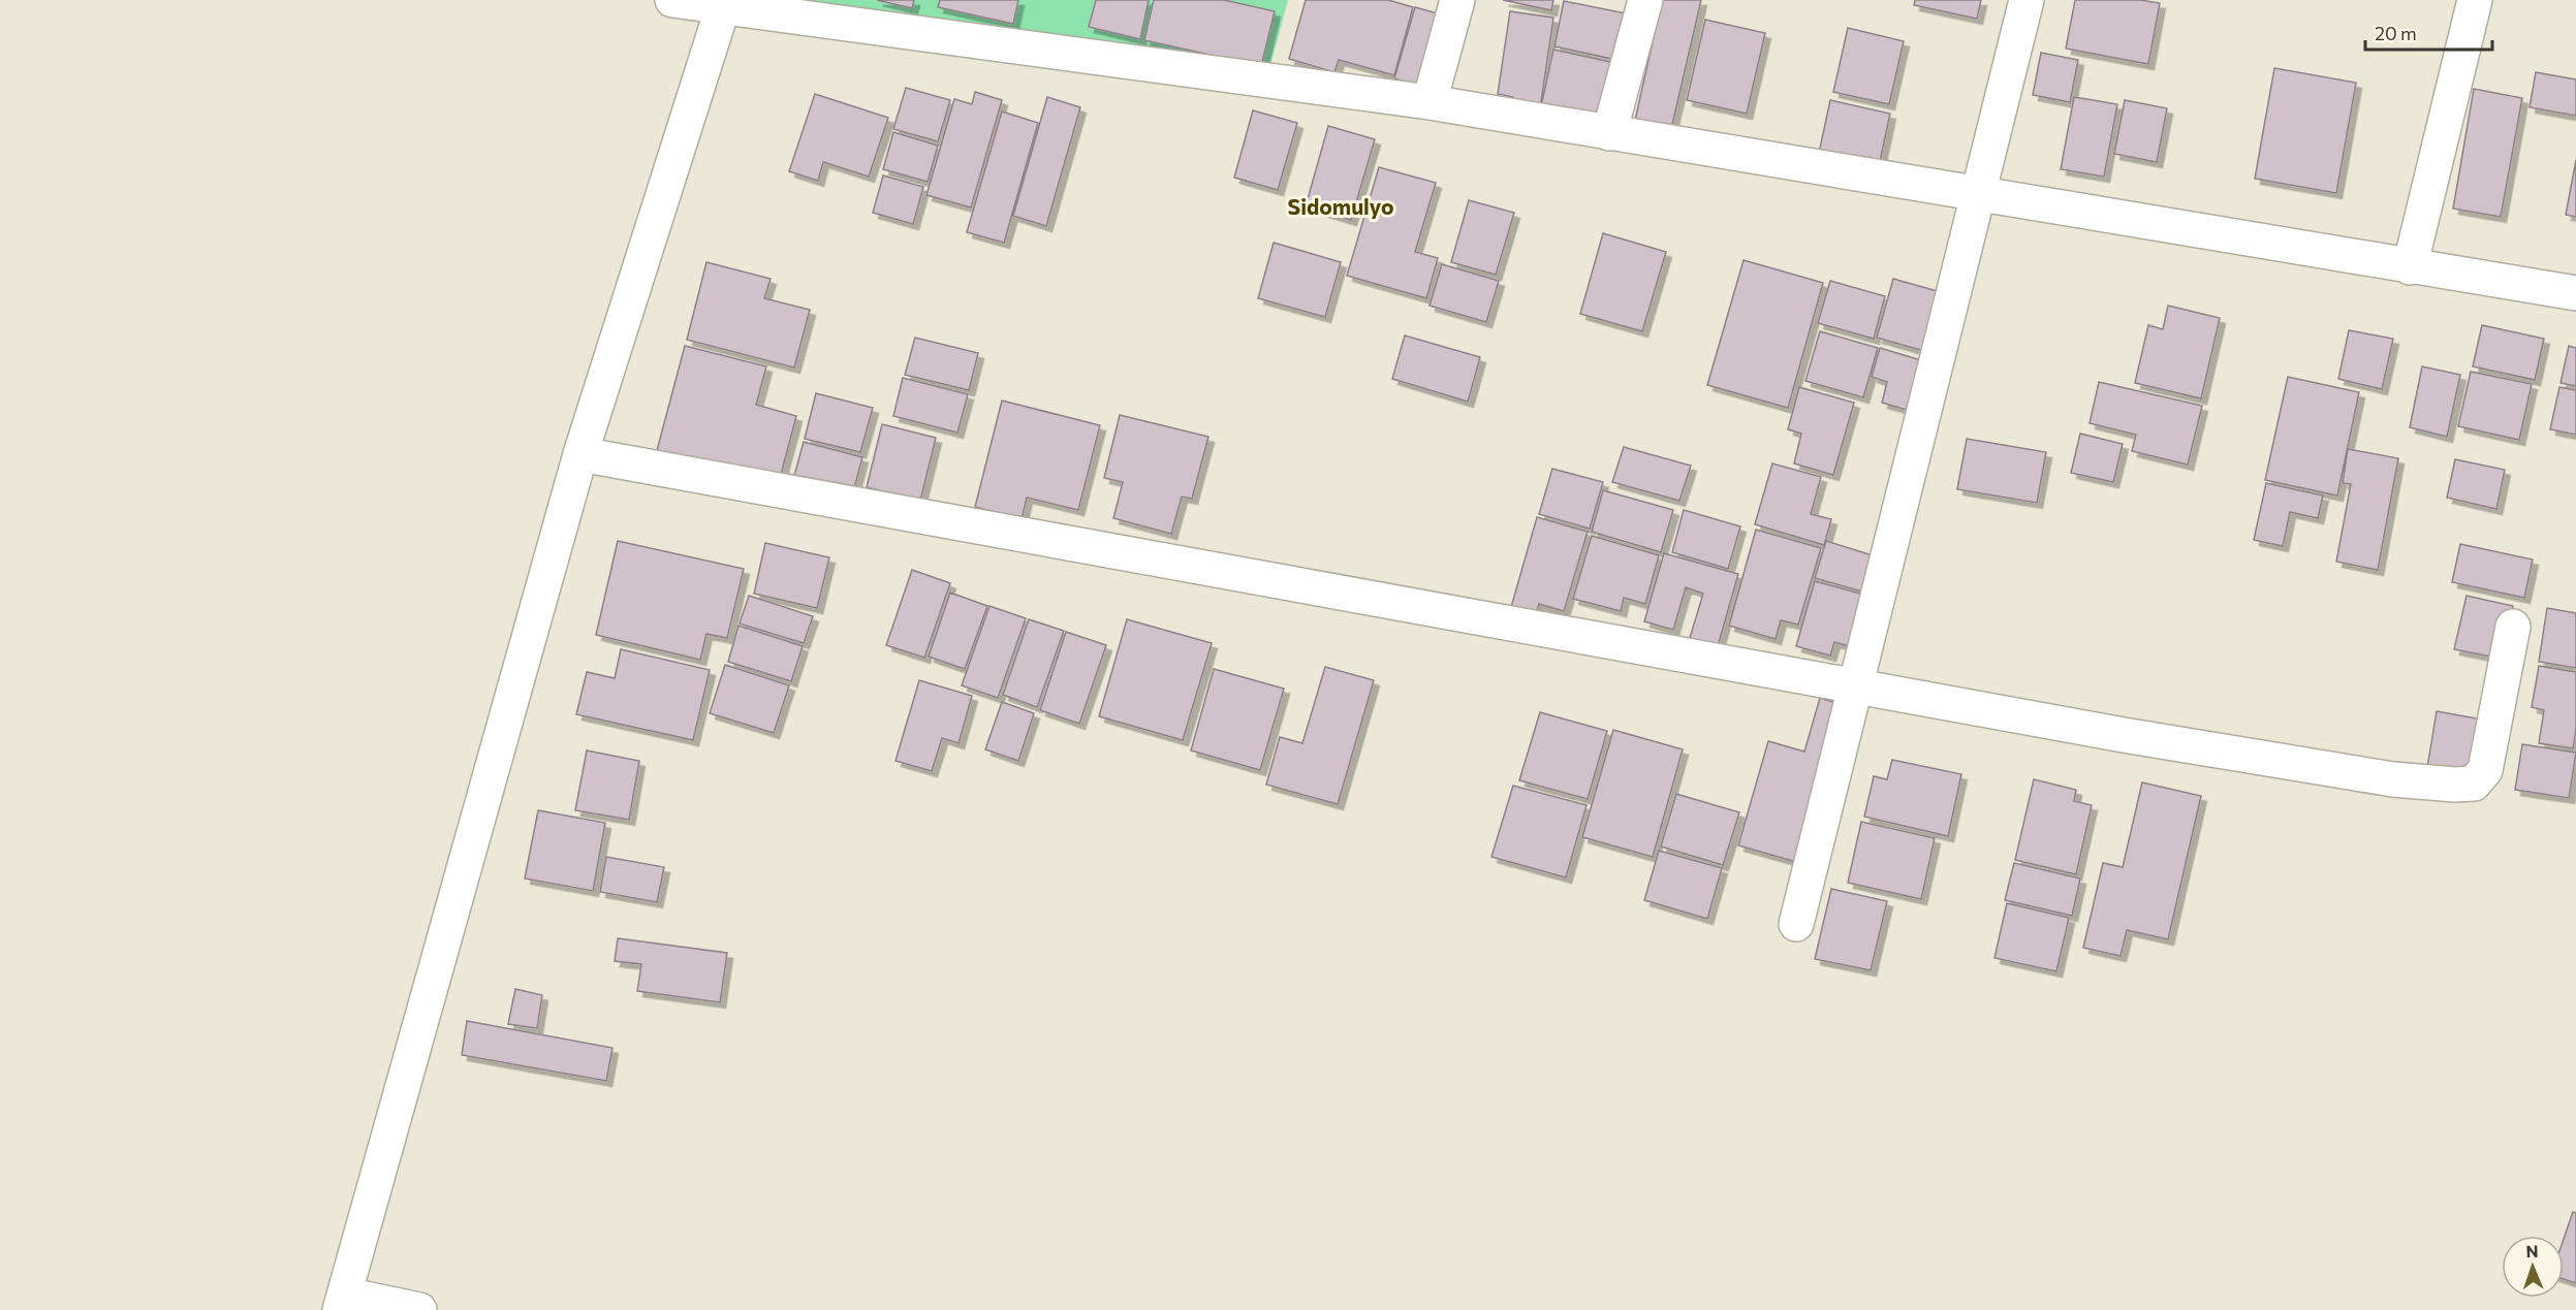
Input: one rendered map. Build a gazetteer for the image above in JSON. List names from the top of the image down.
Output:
{
  "districts": ["Sidomulyo"],
  "scale_bar": "20 m",
  "north": "top"
}
